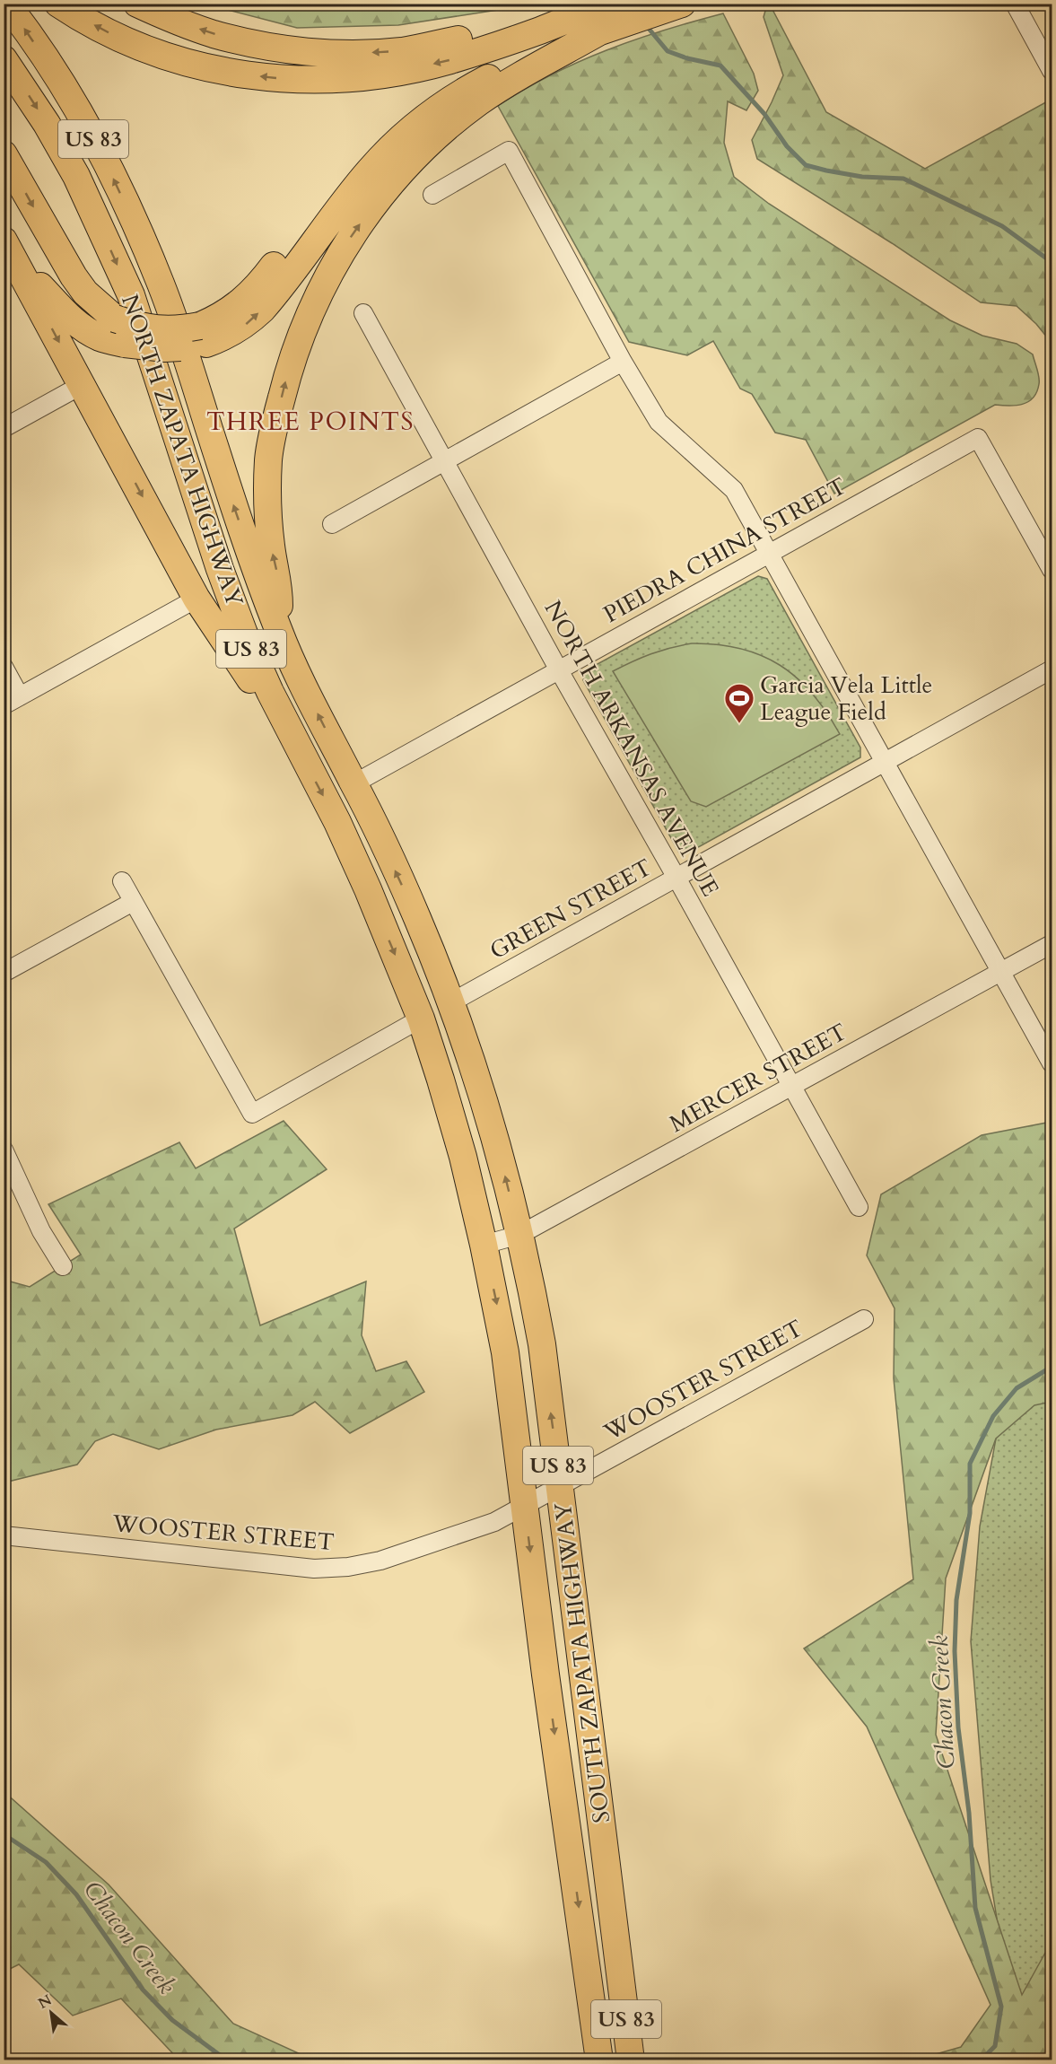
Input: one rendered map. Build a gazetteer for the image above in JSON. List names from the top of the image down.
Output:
{
  "streets": {
    "main road": ["US 83", "NORTH ZAPATA HIGHWAY", "SOUTH ZAPATA HIGHWAY"],
    "street": [
      "PIEDRA CHINA STREET",
      "NORTH ARKANSAS AVENUE",
      "GREEN STREET",
      "MERCER STREET",
      "WOOSTER STREET"
    ]
  },
  "crossings": [
    ["NORTH ZAPATA HIGHWAY", "PIEDRA CHINA STREET"],
    ["NORTH ZAPATA HIGHWAY", "GREEN STREET"],
    ["NORTH ZAPATA HIGHWAY", "MERCER STREET"],
    ["NORTH ZAPATA HIGHWAY", "SOUTH ZAPATA HIGHWAY"],
    ["PIEDRA CHINA STREET", "NORTH ARKANSAS AVENUE"],
    ["NORTH ARKANSAS AVENUE", "GREEN STREET"],
    ["NORTH ARKANSAS AVENUE", "MERCER STREET"],
    ["MERCER STREET", "SOUTH ZAPATA HIGHWAY"],
    ["WOOSTER STREET", "SOUTH ZAPATA HIGHWAY"]
  ],
  "districts": ["THREE POINTS"],
  "water": ["Chacon Creek"],
  "places": {
    "sports": ["Garcia Vela Little League Field"]
  },
  "north": "top left"
}
